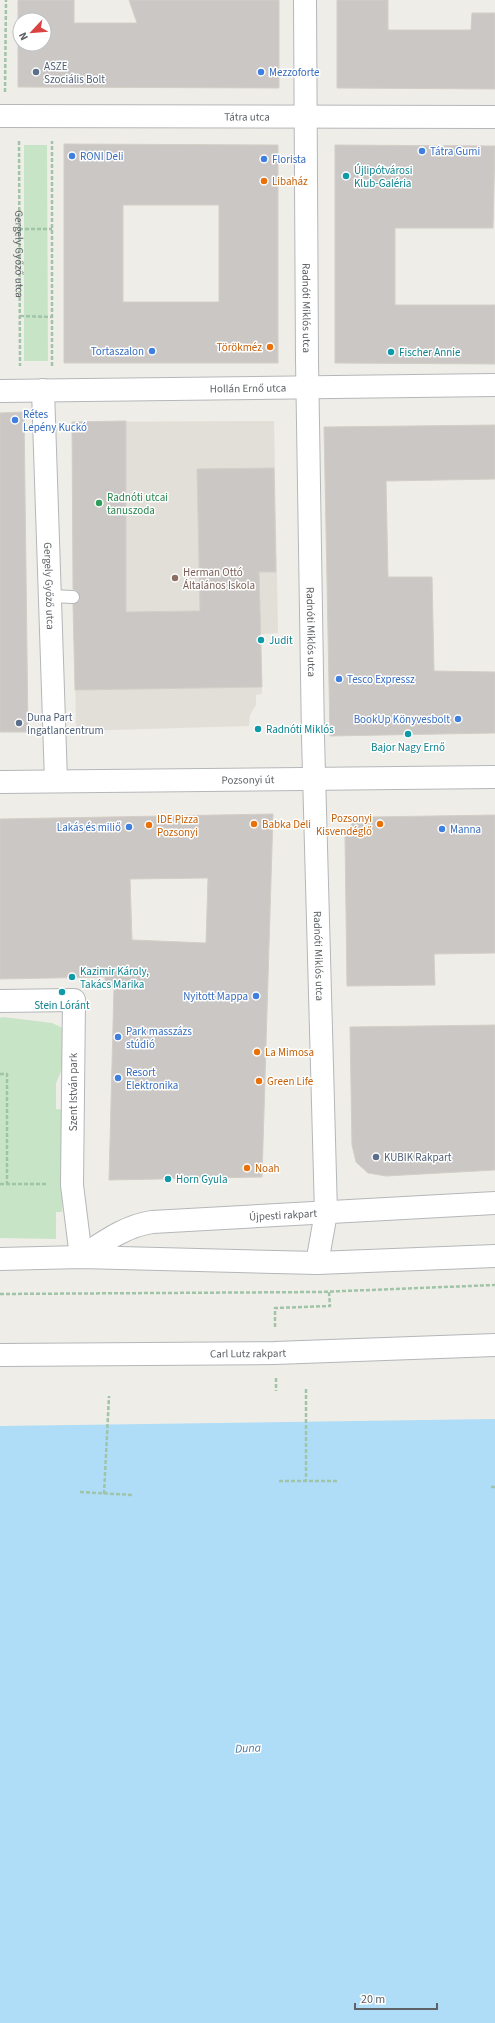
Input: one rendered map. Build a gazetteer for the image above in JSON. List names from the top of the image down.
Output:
{
  "streets": {
    "street": [
      "Tátra utca",
      "Gergely Győző utca",
      "Radnóti Miklós utca",
      "Hollán Ernő utca",
      "Pozsonyi út",
      "Szent István park",
      "Újpesti rakpart",
      "Carl Lutz rakpart"
    ]
  },
  "crossings": [
    ["Tátra utca", "Gergely Győző utca"],
    ["Tátra utca", "Radnóti Miklós utca"],
    ["Gergely Győző utca", "Hollán Ernő utca"],
    ["Gergely Győző utca", "Pozsonyi út"],
    ["Radnóti Miklós utca", "Hollán Ernő utca"],
    ["Radnóti Miklós utca", "Pozsonyi út"],
    ["Radnóti Miklós utca", "Újpesti rakpart"],
    ["Szent István park", "Újpesti rakpart"]
  ],
  "water": ["Duna"],
  "places": [
    "ASZE Szociális Bolt",
    "Mezzoforte",
    "Tátra Gumi",
    "RONI Deli",
    "Florista",
    "Újlipótvárosi Klub-Galéria",
    "Libaház",
    "Törökméz",
    "Tortaszalon",
    "Fischer Annie",
    "Rétes Lepény Kuckó",
    "Radnóti utcai tanuszoda",
    "Herman Ottó Általános Iskola",
    "Judit",
    "Tesco Expressz",
    "BookUp Könyvesbolt",
    "Duna Part Ingatlancentrum",
    "Radnóti Miklós",
    "Bajor Nagy Ernő",
    "Babka Deli",
    "Pozsonyi Kisvendéglő",
    "IDE Pizza Pozsonyi",
    "Lakás és miliő",
    "Manna",
    "Kazimir Károly, Takács Marika",
    "Stein Lóránt",
    "Nyitott Mappa",
    "Park masszázs stúdió",
    "La Mimosa",
    "Resort Elektronika",
    "Green Life",
    "KUBIK Rakpart",
    "Noah",
    "Horn Gyula"
  ],
  "scale_bar": "20 m",
  "north": "bottom left"
}
